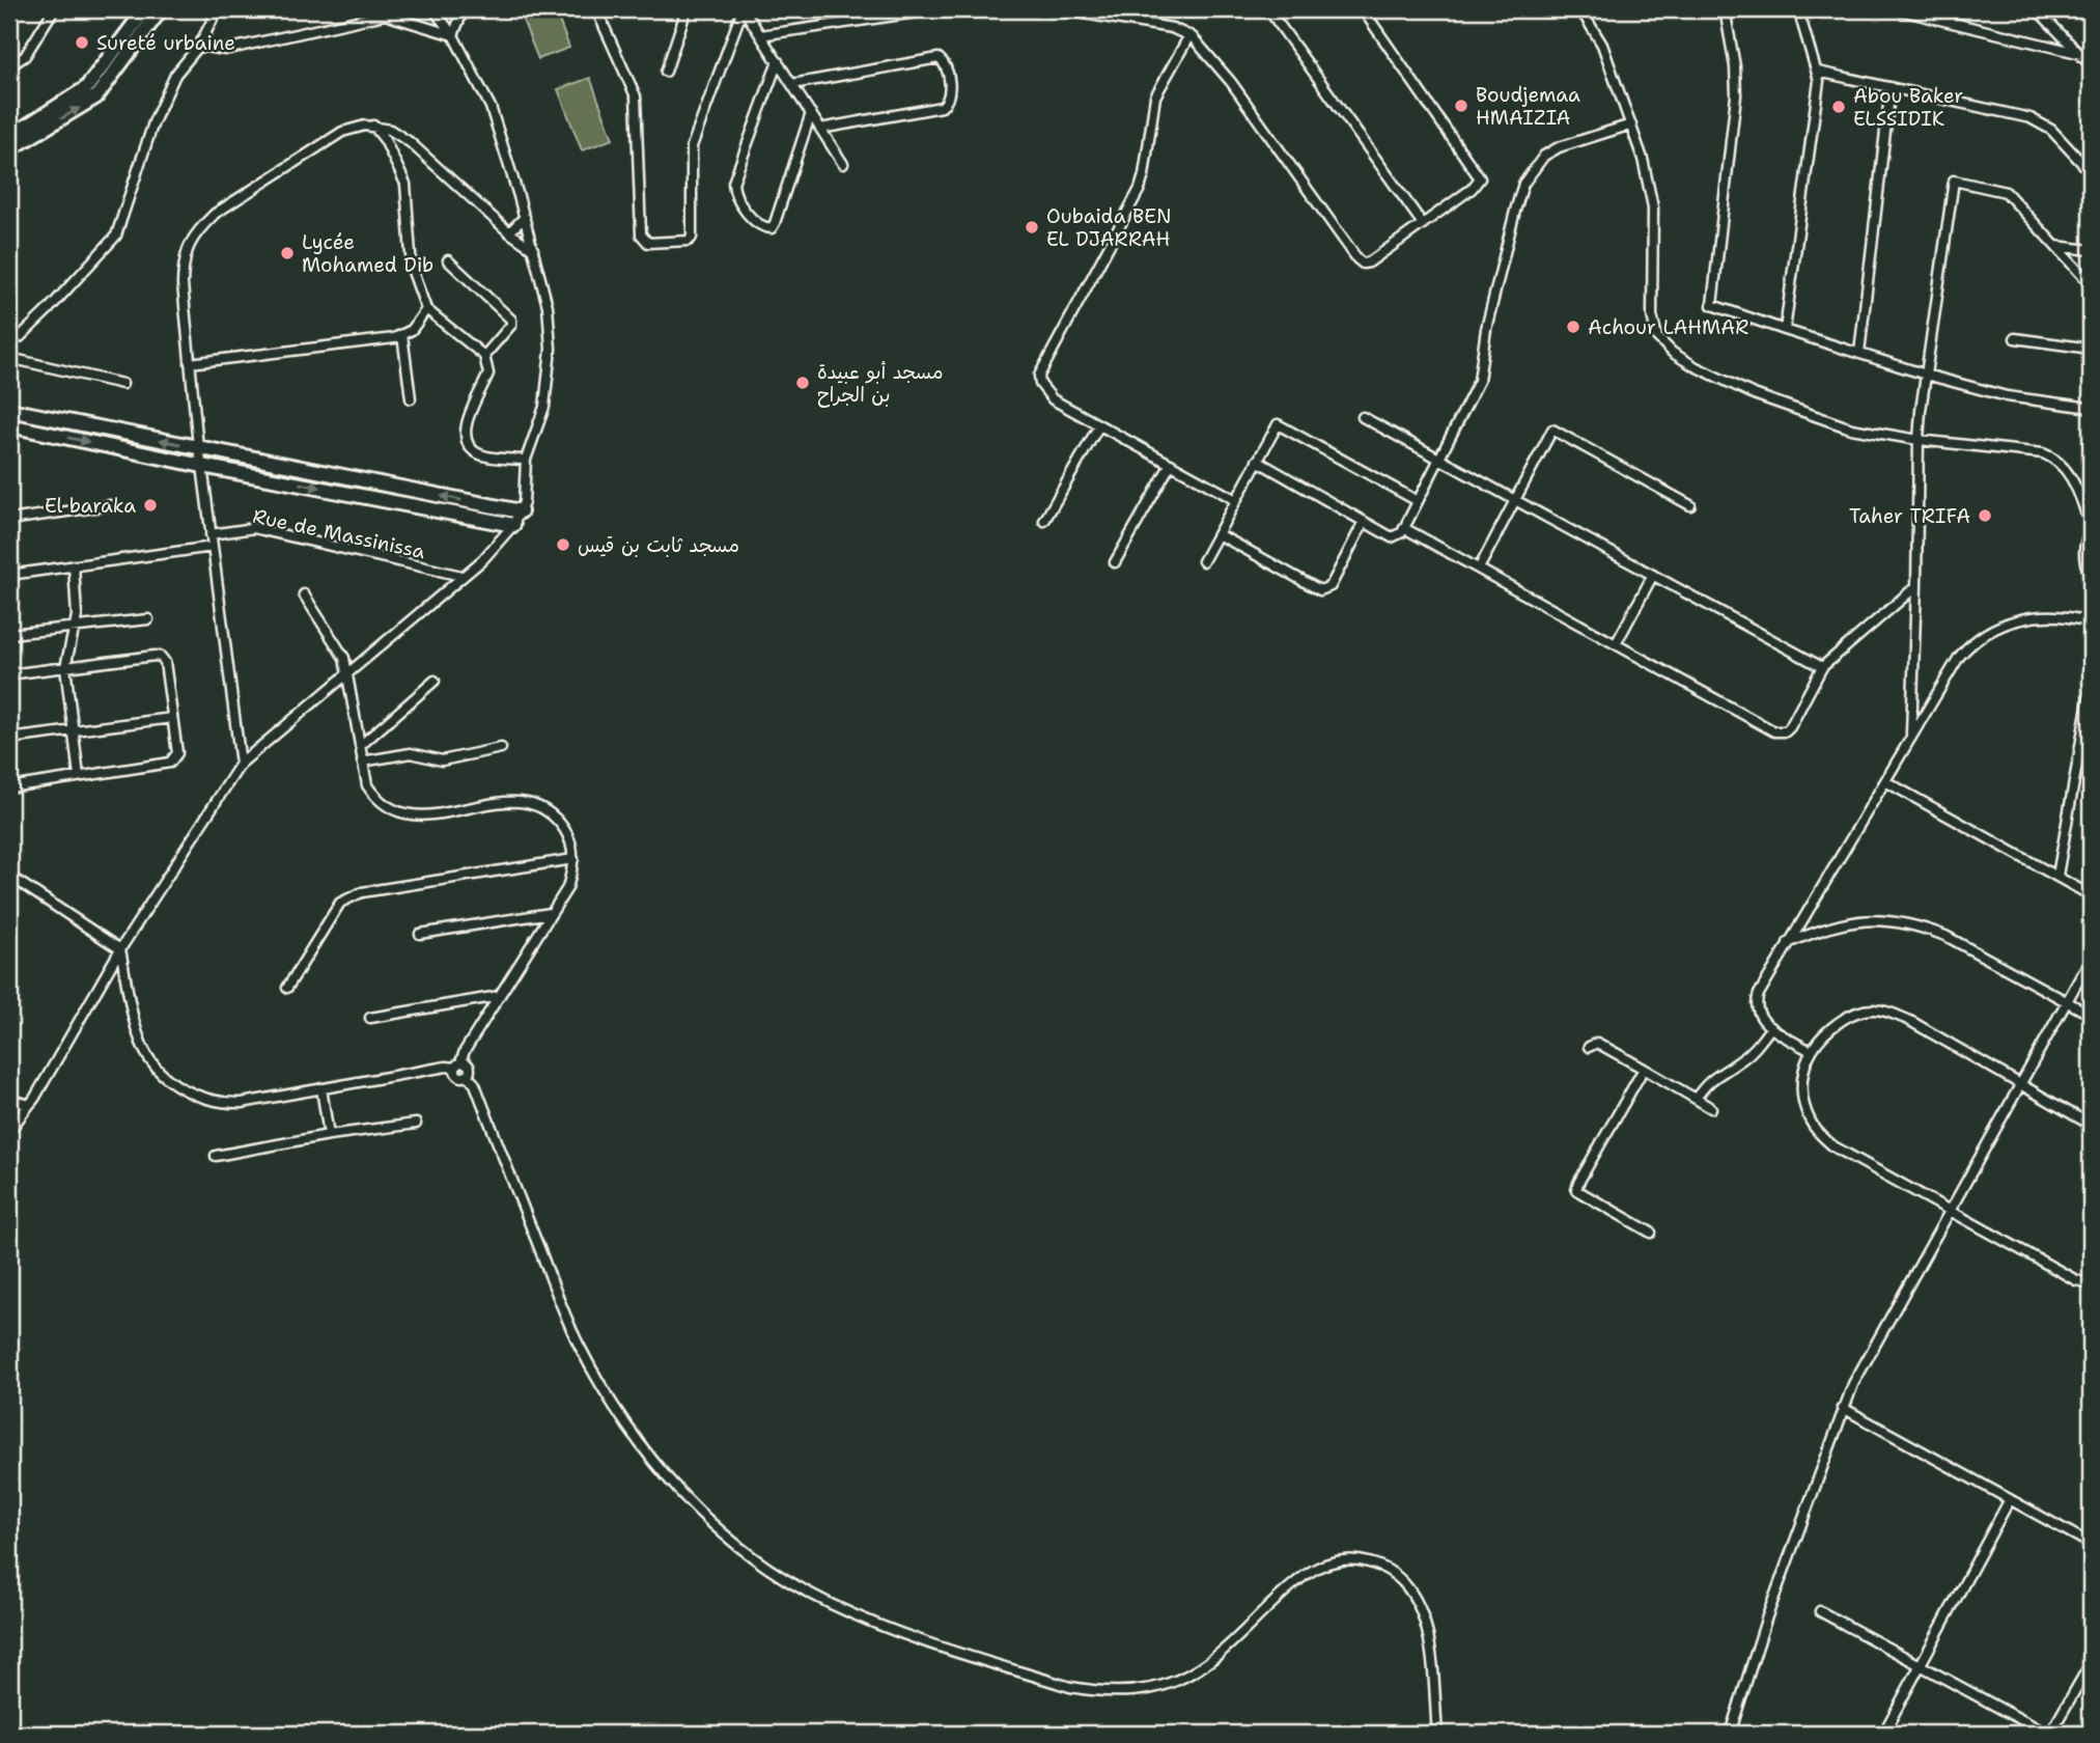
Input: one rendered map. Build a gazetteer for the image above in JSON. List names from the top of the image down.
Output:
{
  "streets": {
    "street": ["Rue de Massinissa"]
  },
  "places": [
    "Sureté urbaine",
    "Boudjemaa HMAIZIA",
    "Abou Baker ELSSIDIK",
    "Oubaida BEN EL DJARRAH",
    "Lycée Mohamed Dib",
    "Achour LAHMAR",
    "مسجد أبو عبيدة بن الجراح",
    "El baraka",
    "Taher TRIFA",
    "مسجد ثابت بن قيس"
  ]
}
